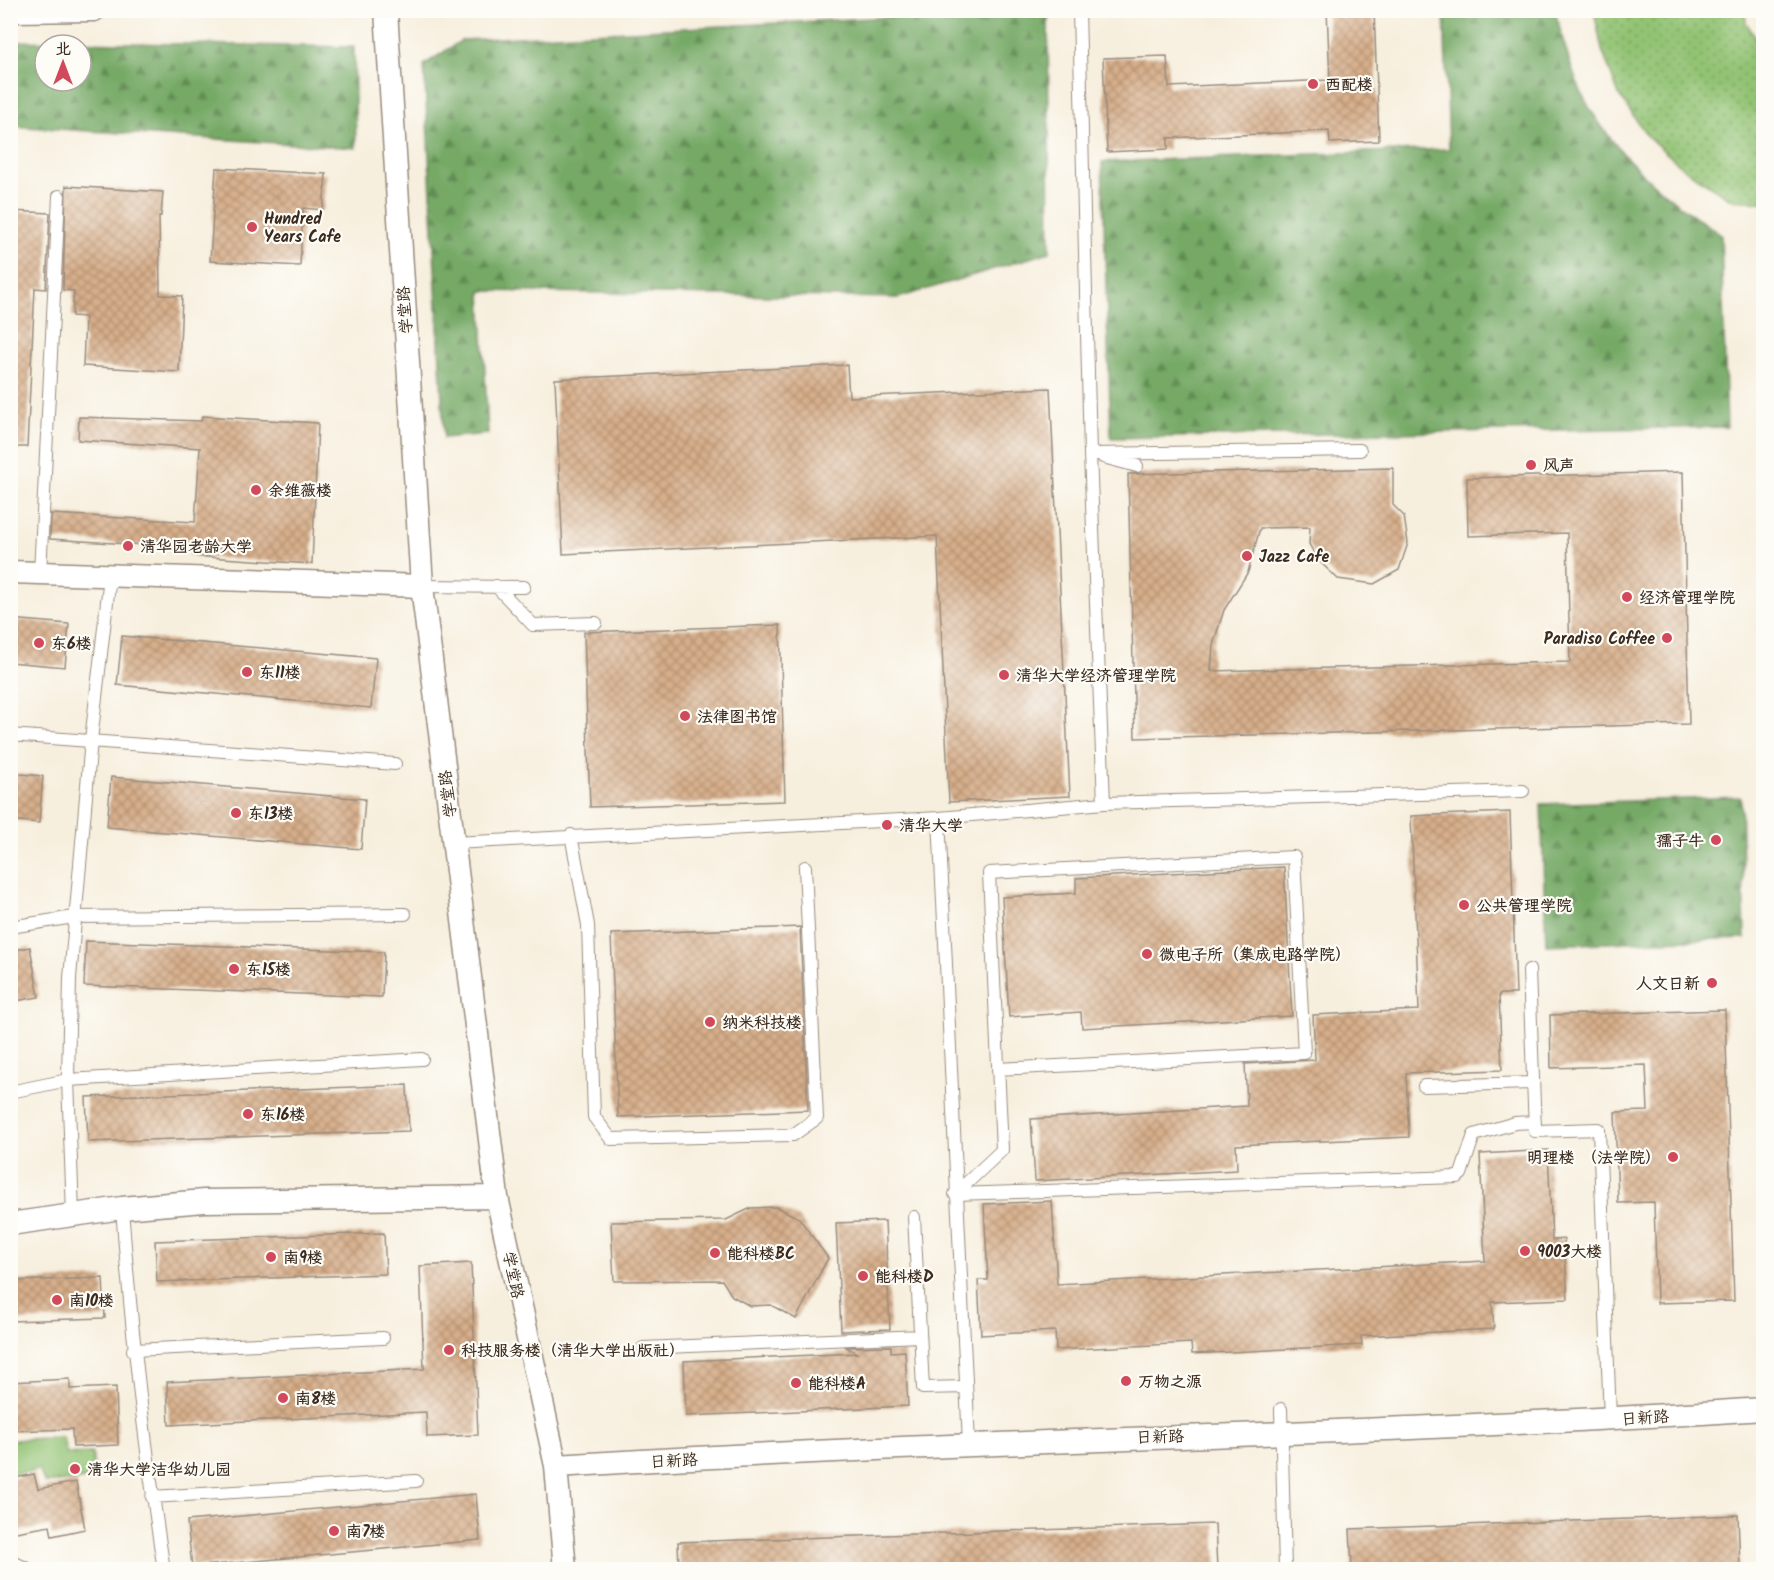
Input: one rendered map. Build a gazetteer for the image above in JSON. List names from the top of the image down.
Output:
{
  "streets": {
    "street": ["学堂路", "日新路"]
  },
  "crossings": [
    ["学堂路", "日新路"]
  ],
  "places": [
    "西配楼",
    "Hundred Years Cafe",
    "风声",
    "余维薇楼",
    "清华园老龄大学",
    "Jazz Cafe",
    "经济管理学院",
    "Paradiso Coffee",
    "东6楼",
    "东11楼",
    "清华大学经济管理学院",
    "法律图书馆",
    "东13楼",
    "清华大学",
    "孺子牛",
    "公共管理学院",
    "微电子所（集成电路学院）",
    "东15楼",
    "人文日新",
    "纳米科技楼",
    "东16楼",
    "明理楼 （法学院）",
    "9003大楼",
    "能科楼BC",
    "南9楼",
    "能科楼D",
    "南10楼",
    "科技服务楼（清华大学出版社）",
    "万物之源",
    "能科楼A",
    "南8楼",
    "清华大学洁华幼儿园",
    "南7楼"
  ],
  "north": "top"
}
